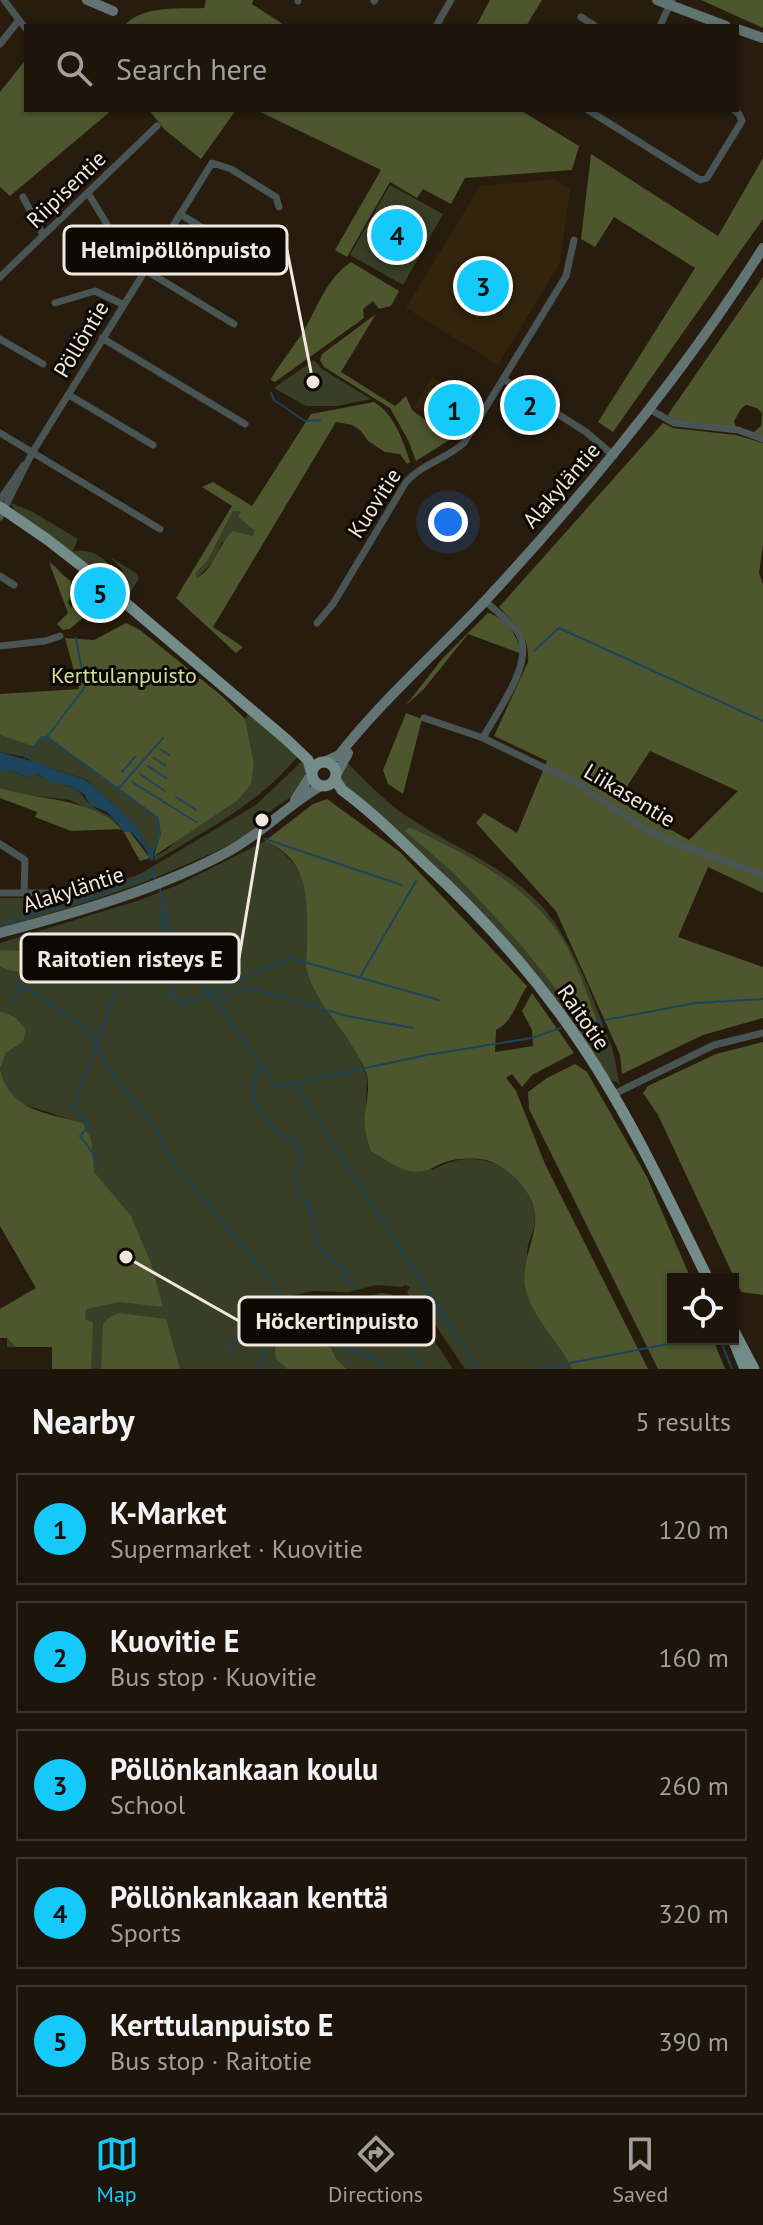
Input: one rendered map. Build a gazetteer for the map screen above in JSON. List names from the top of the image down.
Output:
{
  "streets": {
    "main road": ["Alakyläntie", "Raitotie"],
    "street": [
      "Riipisentie",
      "Pöllöntie",
      "Kuovitie",
      "Liikasentie"
    ]
  },
  "crossings": [
    ["Alakyläntie", "Raitotie"]
  ],
  "parks": ["Kerttulanpuisto"],
  "places": ["Helmipöllönpuisto", "Raitotien risteys E", "Höckertinpuisto"],
  "page": {
    "search": "Search here",
    "pins": [
      "4",
      "3",
      "2",
      "1",
      "5"
    ],
    "heading": ["Nearby", "5 results"],
    "list": [
      {
        "mark": "1",
        "name": "K-Market",
        "note": "Supermarket · Kuovitie",
        "value": "120 m"
      },
      {
        "mark": "2",
        "name": "Kuovitie E",
        "note": "Bus stop · Kuovitie",
        "value": "160 m"
      },
      {
        "mark": "3",
        "name": "Pöllönkankaan koulu",
        "note": "School",
        "value": "260 m"
      },
      {
        "mark": "4",
        "name": "Pöllönkankaan kenttä",
        "note": "Sports",
        "value": "320 m"
      },
      {
        "mark": "5",
        "name": "Kerttulanpuisto E",
        "note": "Bus stop · Raitotie",
        "value": "390 m"
      }
    ],
    "nav": ["Map", "Directions", "Saved"]
  }
}
